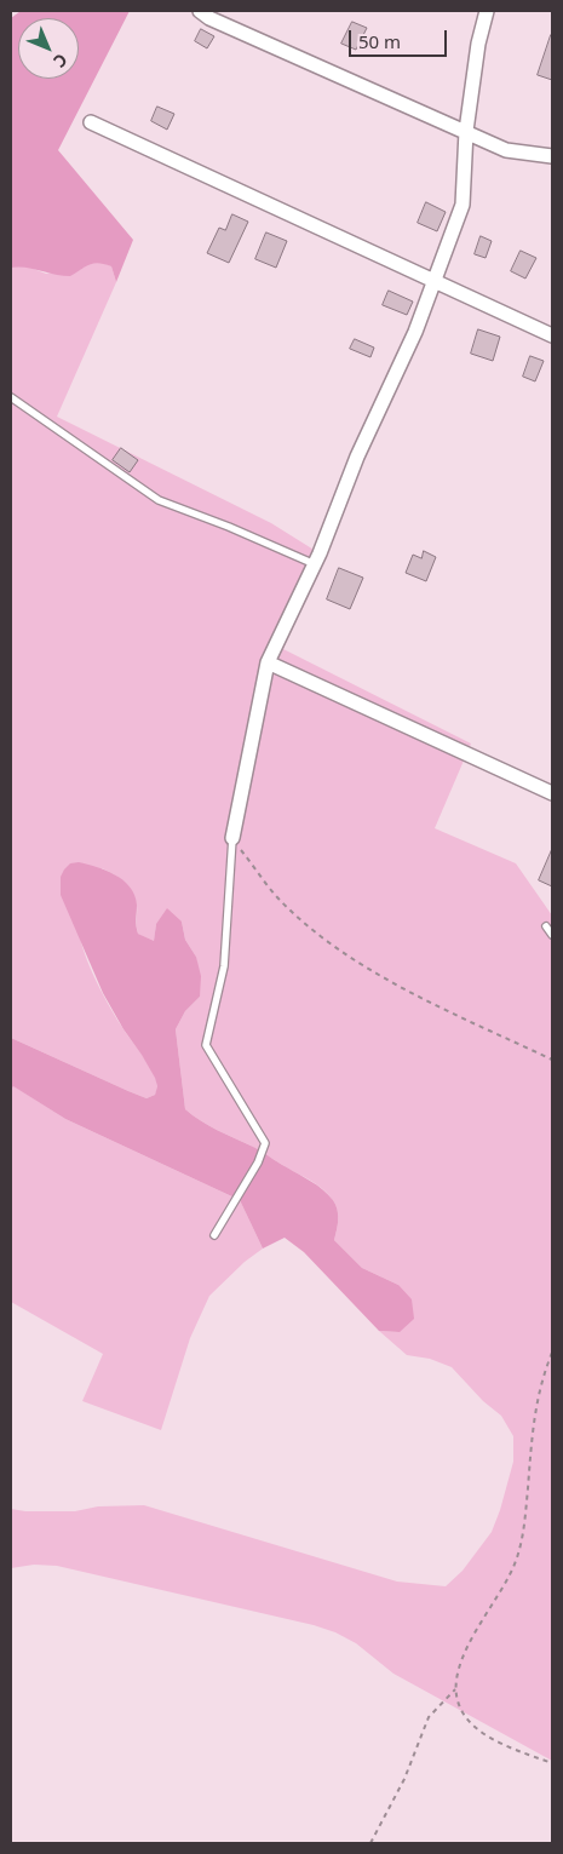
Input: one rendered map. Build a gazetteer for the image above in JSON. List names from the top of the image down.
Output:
{
  "scale_bar": "50 m",
  "north": "bottom right"
}
